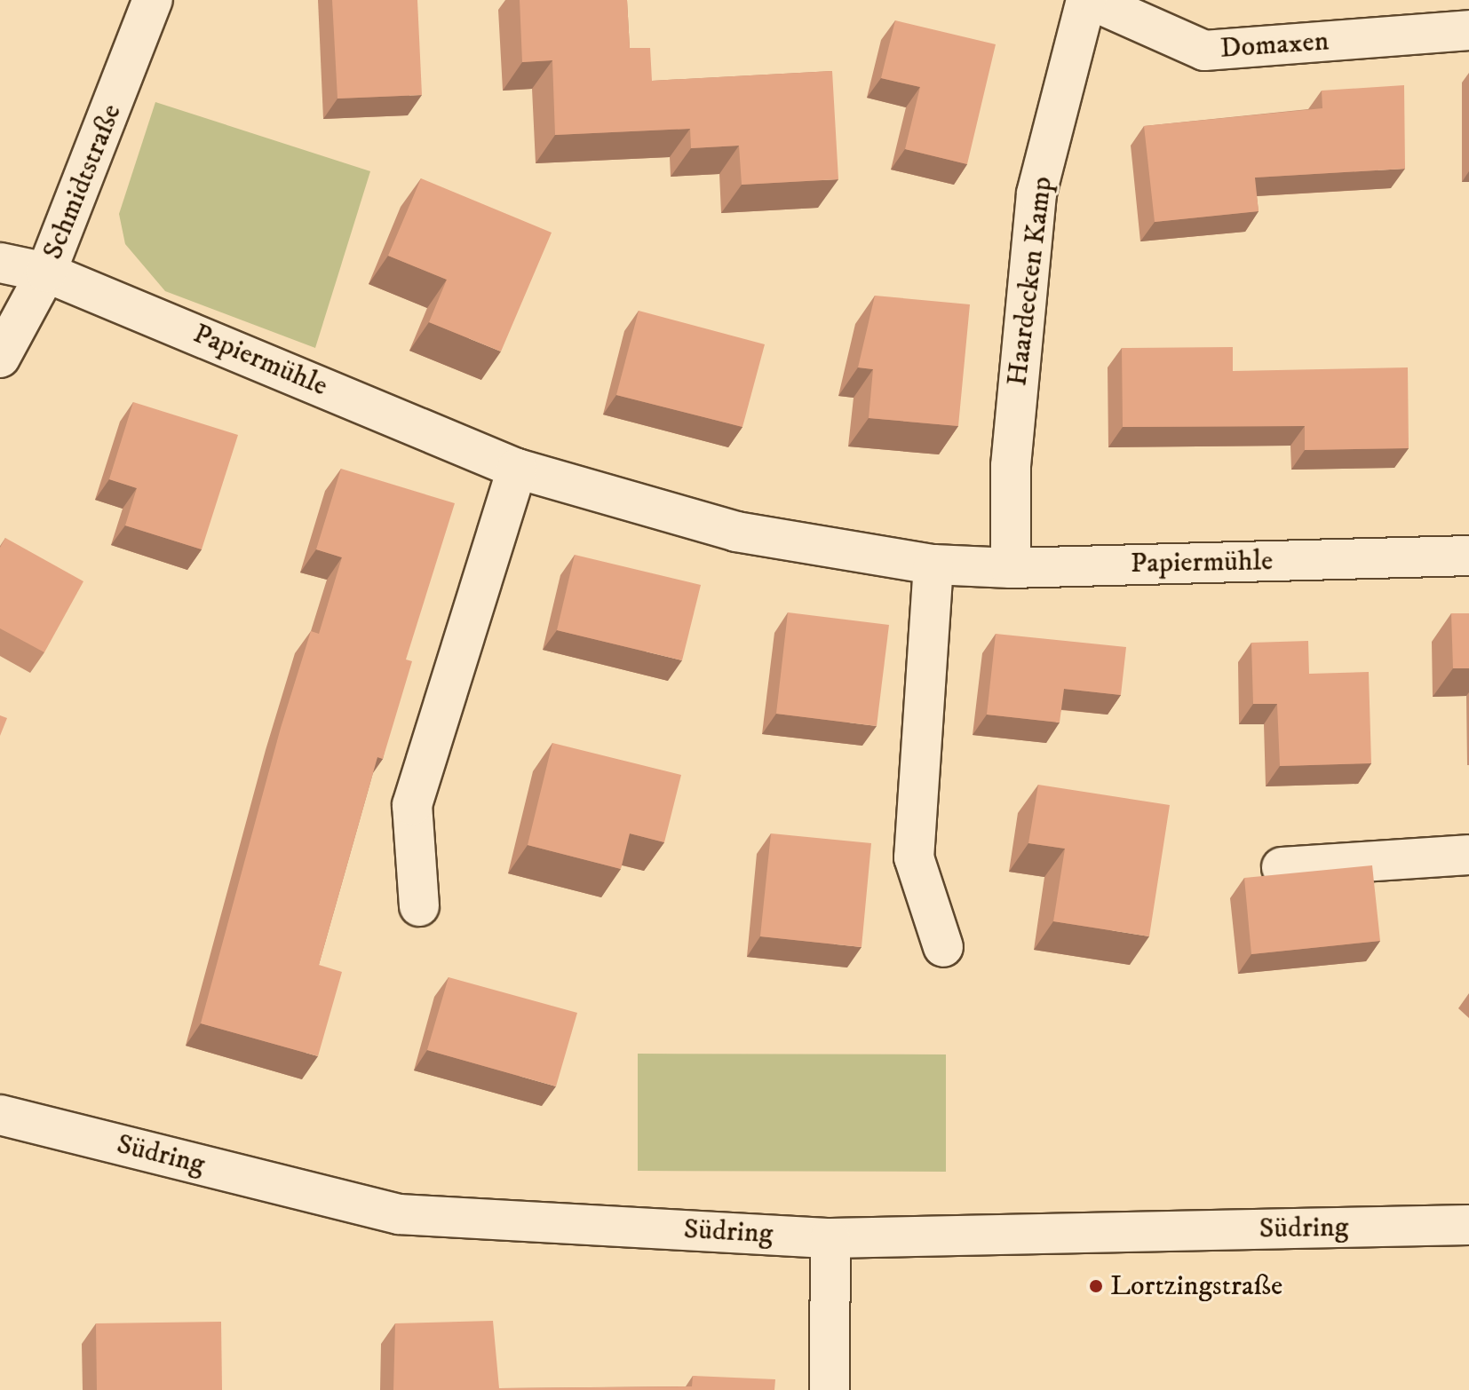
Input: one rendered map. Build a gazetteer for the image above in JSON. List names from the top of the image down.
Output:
{
  "streets": {
    "street": [
      "Domaxen",
      "Schmidtstraße",
      "Haardecken Kamp",
      "Papiermühle",
      "Südring"
    ]
  },
  "crossings": [
    ["Domaxen", "Haardecken Kamp"],
    ["Schmidtstraße", "Papiermühle"],
    ["Haardecken Kamp", "Papiermühle"]
  ],
  "places": ["Lortzingstraße"]
}
